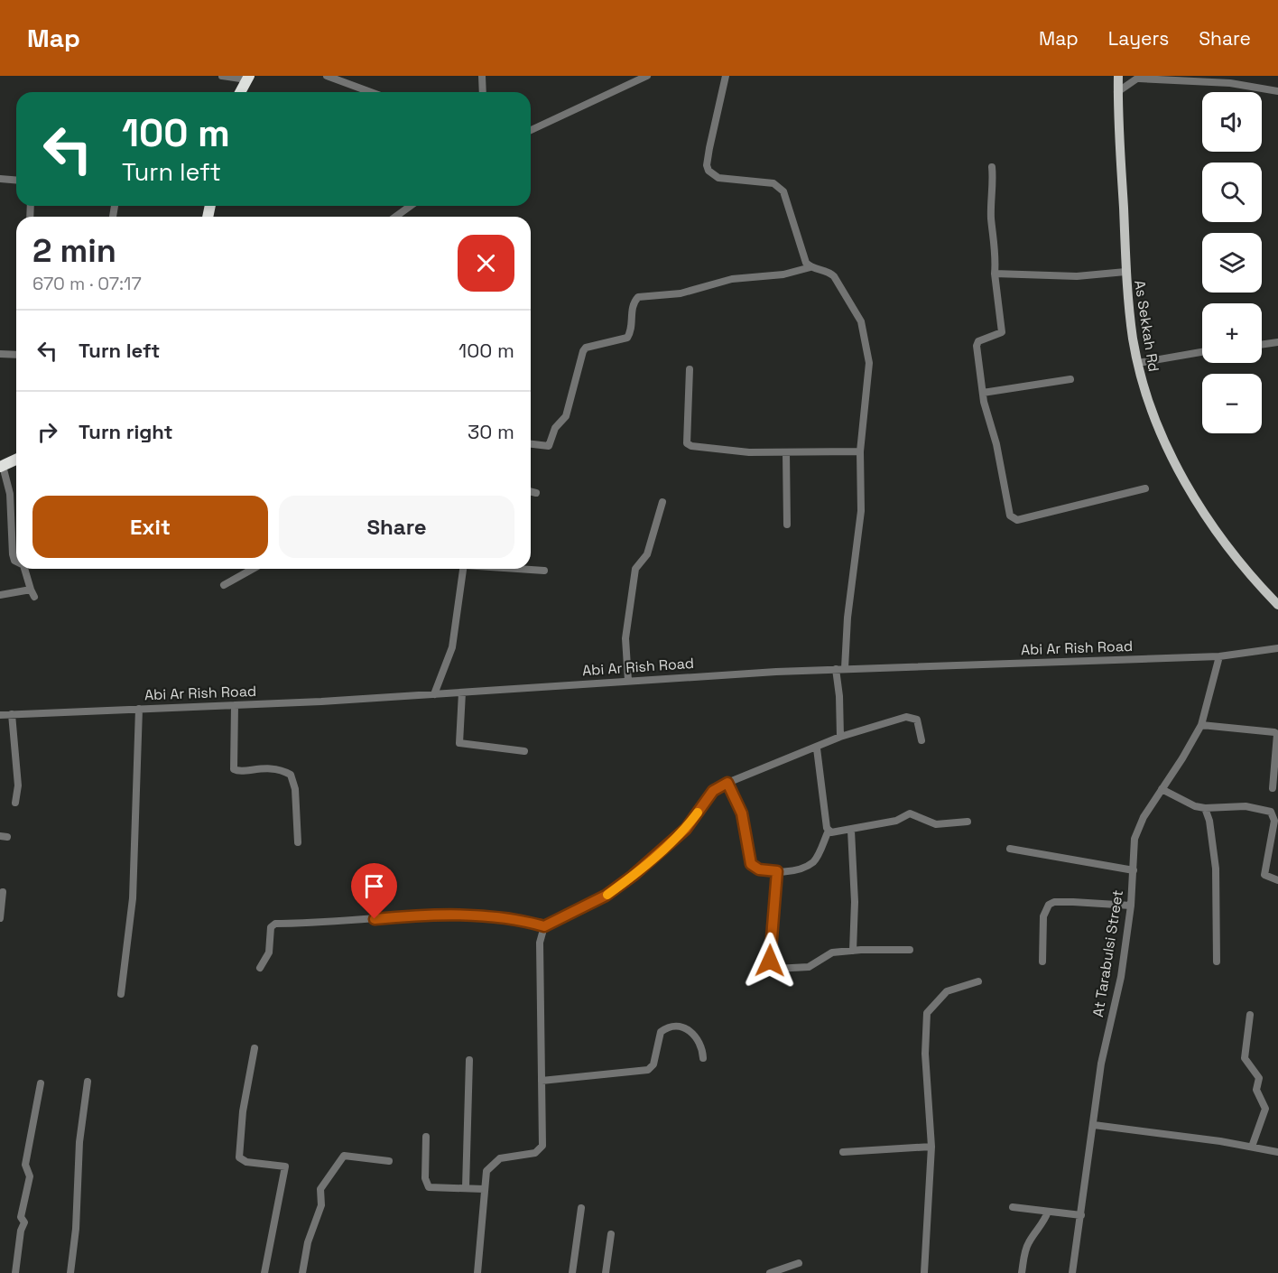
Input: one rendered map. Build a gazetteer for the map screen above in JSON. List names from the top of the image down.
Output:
{
  "streets": {
    "main road": ["As Sekkah Rd"],
    "street": ["Abi Ar Rish Road", "At Tarabulsi Street"]
  },
  "crossings": [
    ["Abi Ar Rish Road", "At Tarabulsi Street"]
  ],
  "page": {
    "header": "Map",
    "nav": ["Map", "Layers", "Share"],
    "map_buttons": ["+", "−"],
    "turn": ["100 m", "Turn left"],
    "heading": ["2 min", "670 m · 07:17"],
    "list": [
      {
        "name": "Turn left",
        "value": "100 m"
      },
      {
        "name": "Turn right",
        "value": "30 m"
      }
    ],
    "buttons": ["Exit", "Share"]
  }
}
